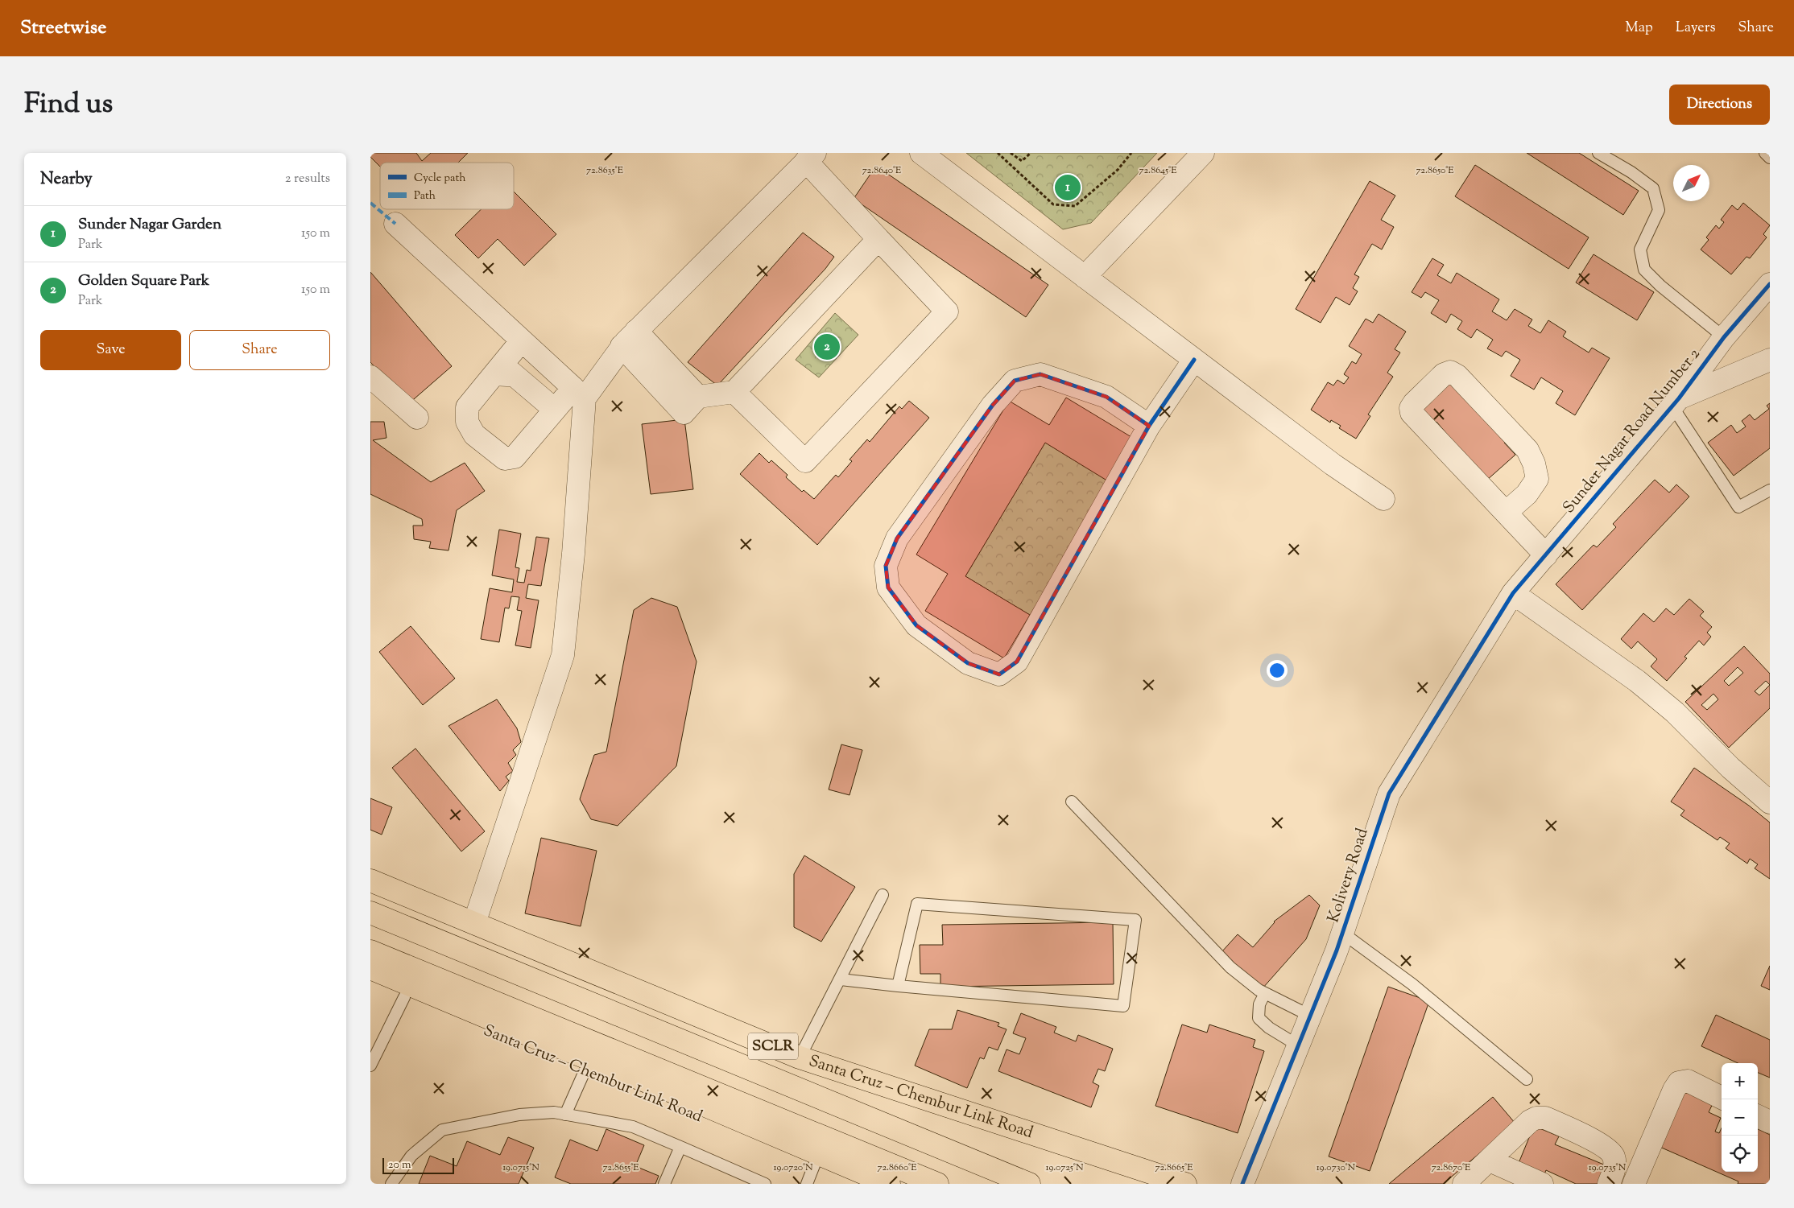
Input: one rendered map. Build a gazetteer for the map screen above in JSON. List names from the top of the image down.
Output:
{
  "streets": {
    "highway": ["SCLR", "Santa Cruz – Chembur Link Road"],
    "street": ["Sunder Nagar Road Number 2", "Kolivery Road"]
  },
  "crossings": [
    ["Sunder Nagar Road Number 2", "Kolivery Road"]
  ],
  "legend": ["Cycle path", "Path"],
  "scale_bar": "20 m",
  "north": "top right",
  "page": {
    "header": "Streetwise",
    "nav": ["Map", "Layers", "Share"],
    "title": "Find us",
    "buttons": [
      "Directions",
      ["Save", "Share"]
    ],
    "heading": ["Nearby", "2 results"],
    "pins": ["1", "2"],
    "list": [
      {
        "mark": "1",
        "name": "Sunder Nagar Garden",
        "note": "Park",
        "value": "150 m"
      },
      {
        "mark": "2",
        "name": "Golden Square Park",
        "note": "Park",
        "value": "150 m"
      }
    ],
    "map_buttons": ["+", "−"],
    "scale": "20 m"
  },
  "coordinates": [
    "72.8635°E",
    "72.8640°E",
    "72.8645°E",
    "72.8650°E",
    "19.0715°N",
    "19.0720°N",
    "19.0725°N",
    "19.0730°N",
    "19.0735°N",
    "72.8655°E",
    "72.8660°E",
    "72.8665°E",
    "72.8670°E"
  ]
}
